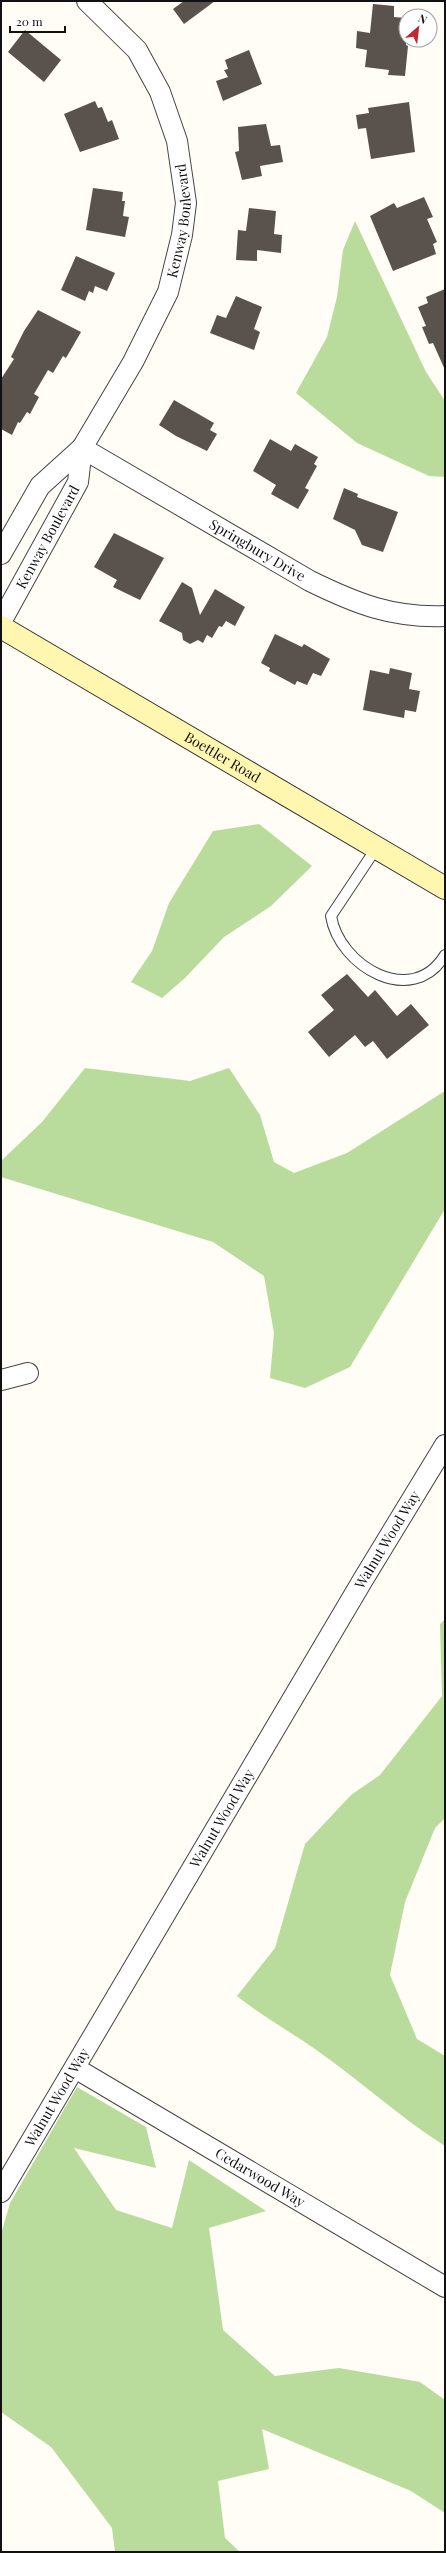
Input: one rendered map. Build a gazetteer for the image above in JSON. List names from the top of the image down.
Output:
{
  "streets": {
    "street": [
      "Kenway Boulevard",
      "Springbury Drive",
      "Boettler Road",
      "Walnut Wood Way",
      "Cedarwood Way"
    ]
  },
  "crossings": [
    ["Kenway Boulevard", "Springbury Drive"],
    ["Walnut Wood Way", "Cedarwood Way"]
  ],
  "scale_bar": "20 m",
  "north": "top right"
}
